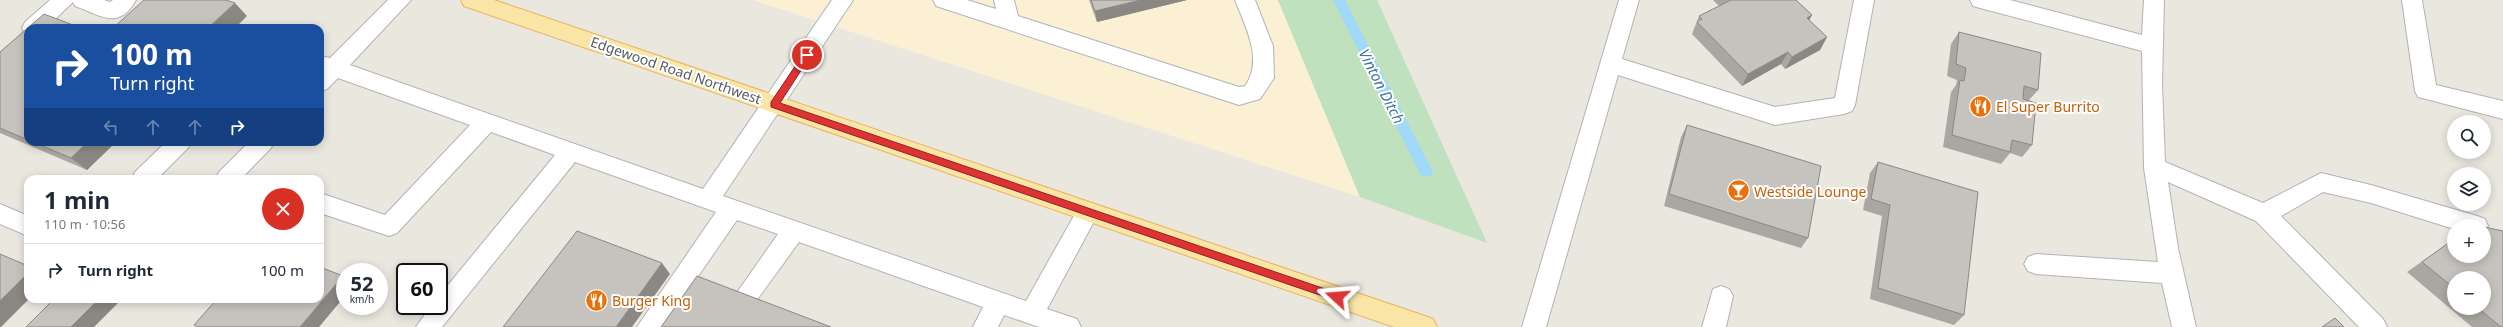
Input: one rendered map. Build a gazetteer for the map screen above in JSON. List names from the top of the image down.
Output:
{
  "streets": {
    "main road": ["Edgewood Road Northwest"]
  },
  "water": ["Vinton Ditch"],
  "places": {
    "restaurant": ["El Super Burrito", "Burger King"],
    "bar": ["Westside Lounge"]
  },
  "page": {
    "turn": ["100 m", "Turn right"],
    "map_buttons": ["+", "−"],
    "heading": ["1 min", "110 m · 10:56"],
    "list": [
      {
        "name": "Turn right",
        "value": "100 m"
      }
    ],
    "speed": "52 km/h",
    "limit": "60"
  }
}
